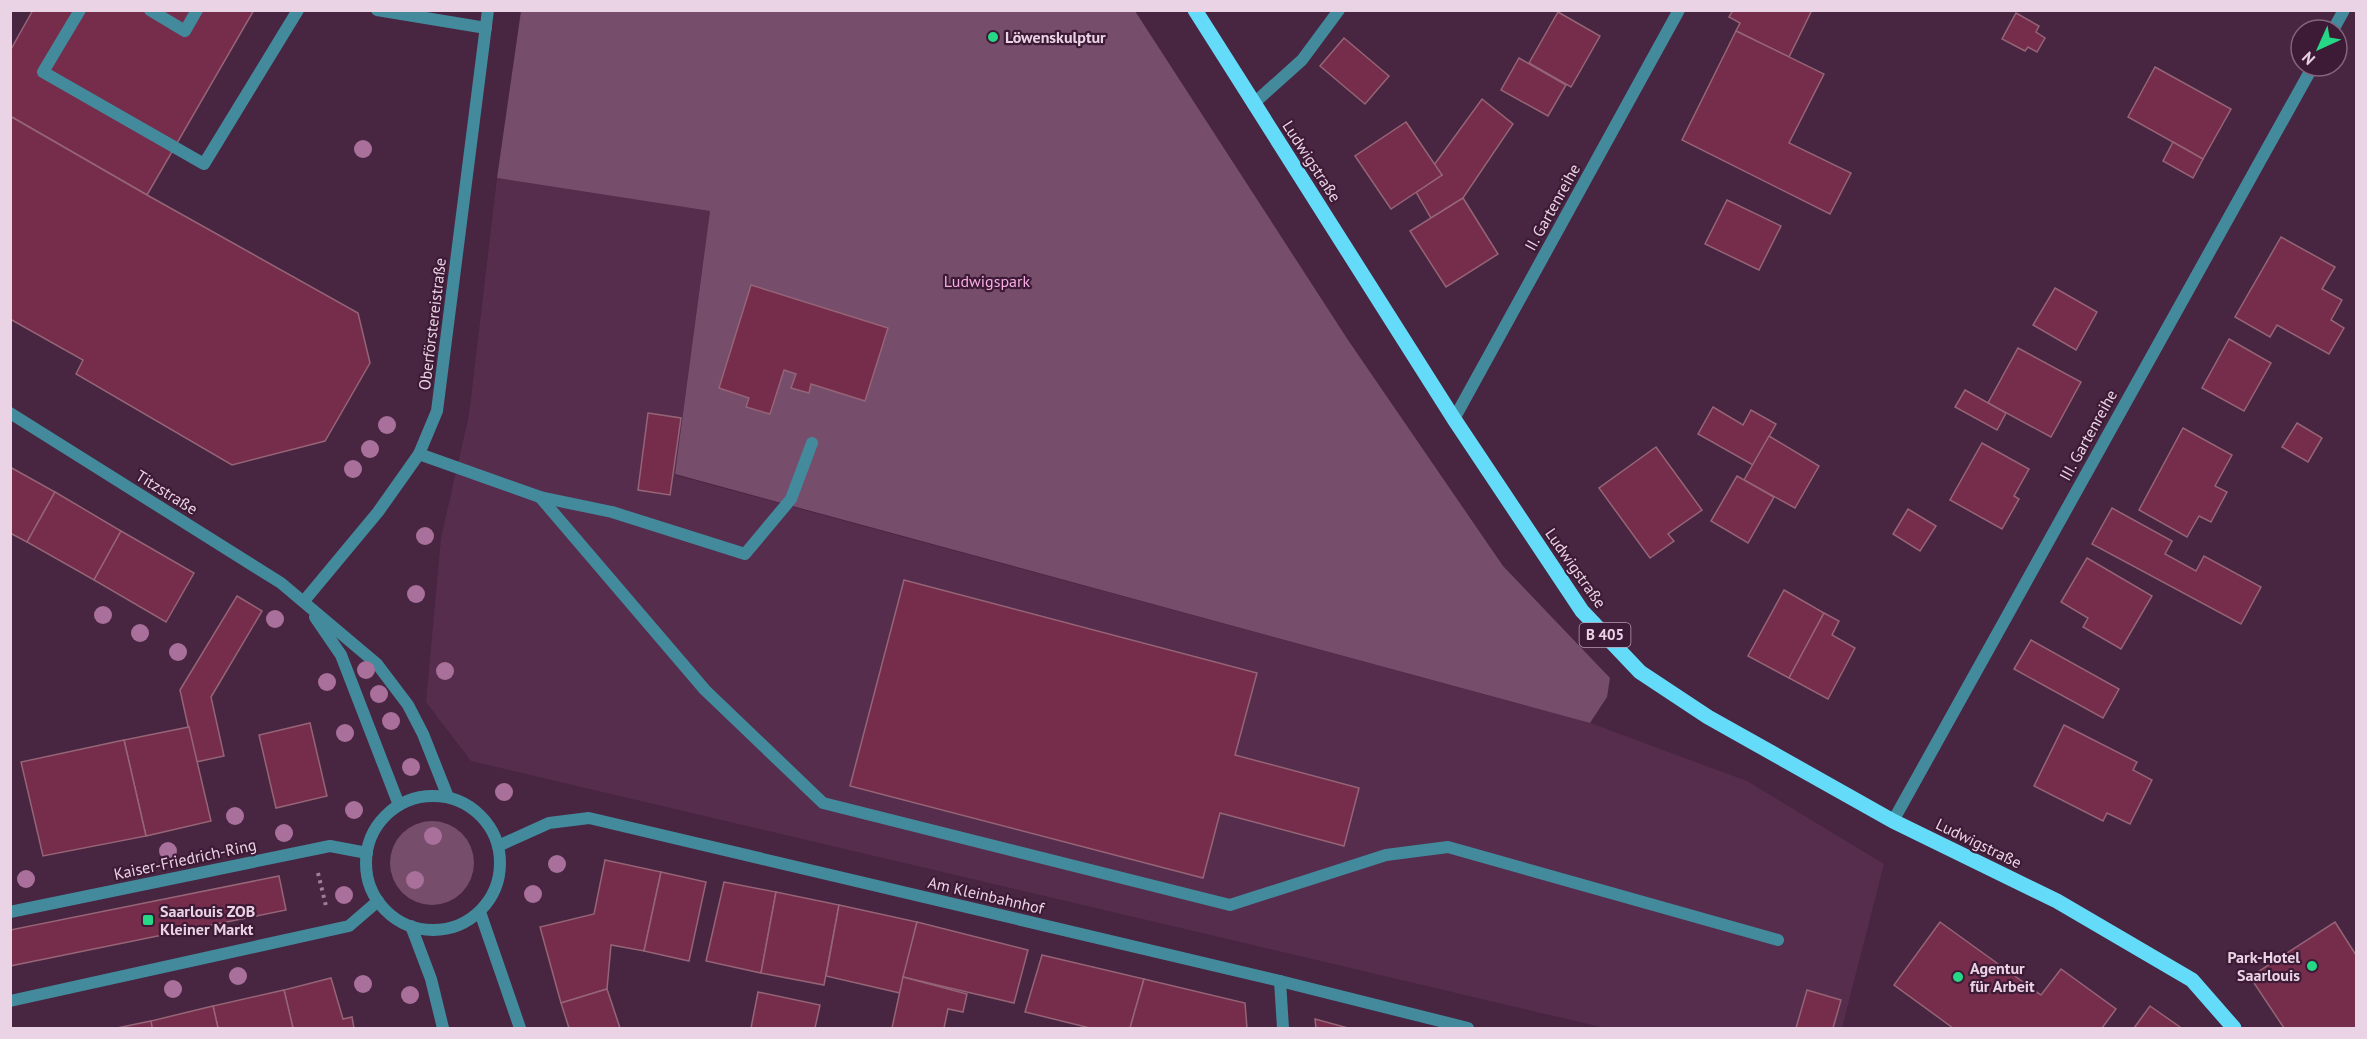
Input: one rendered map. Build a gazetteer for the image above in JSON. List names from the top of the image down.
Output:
{
  "streets": {
    "main road": ["Ludwigstraße", "B 405"],
    "street": [
      "II. Gartenreihe",
      "Oberförstereistraße",
      "III. Gartenreihe",
      "Titzstraße",
      "Kaiser-Friedrich-Ring",
      "Am Kleinbahnhof"
    ]
  },
  "crossings": [
    ["Ludwigstraße", "II. Gartenreihe"],
    ["Ludwigstraße", "III. Gartenreihe"],
    ["Oberförstereistraße", "Titzstraße"],
    ["Titzstraße", "Kaiser-Friedrich-Ring"],
    ["Titzstraße", "Am Kleinbahnhof"],
    ["Kaiser-Friedrich-Ring", "Am Kleinbahnhof"]
  ],
  "parks": ["Ludwigspark"],
  "places": {
    "other": ["Löwenskulptur", "Park-Hotel Saarlouis", "Agentur für Arbeit"],
    "transit": ["Saarlouis ZOB Kleiner Markt"]
  },
  "north": "bottom left"
}
